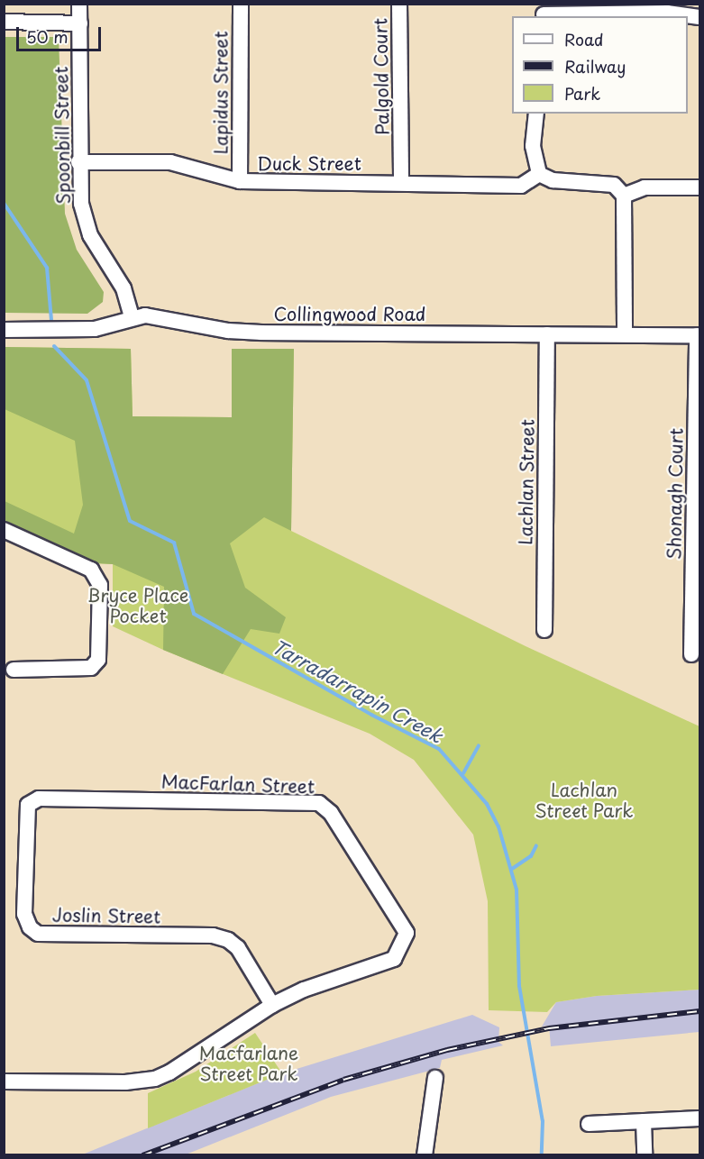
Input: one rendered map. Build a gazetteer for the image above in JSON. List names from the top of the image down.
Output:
{
  "streets": {
    "street": [
      "Palgold Court",
      "Lapidus Street",
      "Spoonbill Street",
      "Duck Street",
      "Collingwood Road",
      "Lachlan Street",
      "Shonagh Court",
      "MacFarlan Street",
      "Joslin Street"
    ]
  },
  "crossings": [
    ["Palgold Court", "Duck Street"],
    ["Lapidus Street", "Duck Street"],
    ["Spoonbill Street", "Duck Street"],
    ["Spoonbill Street", "Collingwood Road"],
    ["Collingwood Road", "Lachlan Street"],
    ["Collingwood Road", "Shonagh Court"],
    ["MacFarlan Street", "Joslin Street"]
  ],
  "water": ["Tarradarrapin Creek"],
  "parks": ["Bryce Place Pocket", "Lachlan Street Park", "Macfarlane Street Park"],
  "legend": ["Road", "Railway", "Park"],
  "scale_bar": "50 m"
}
